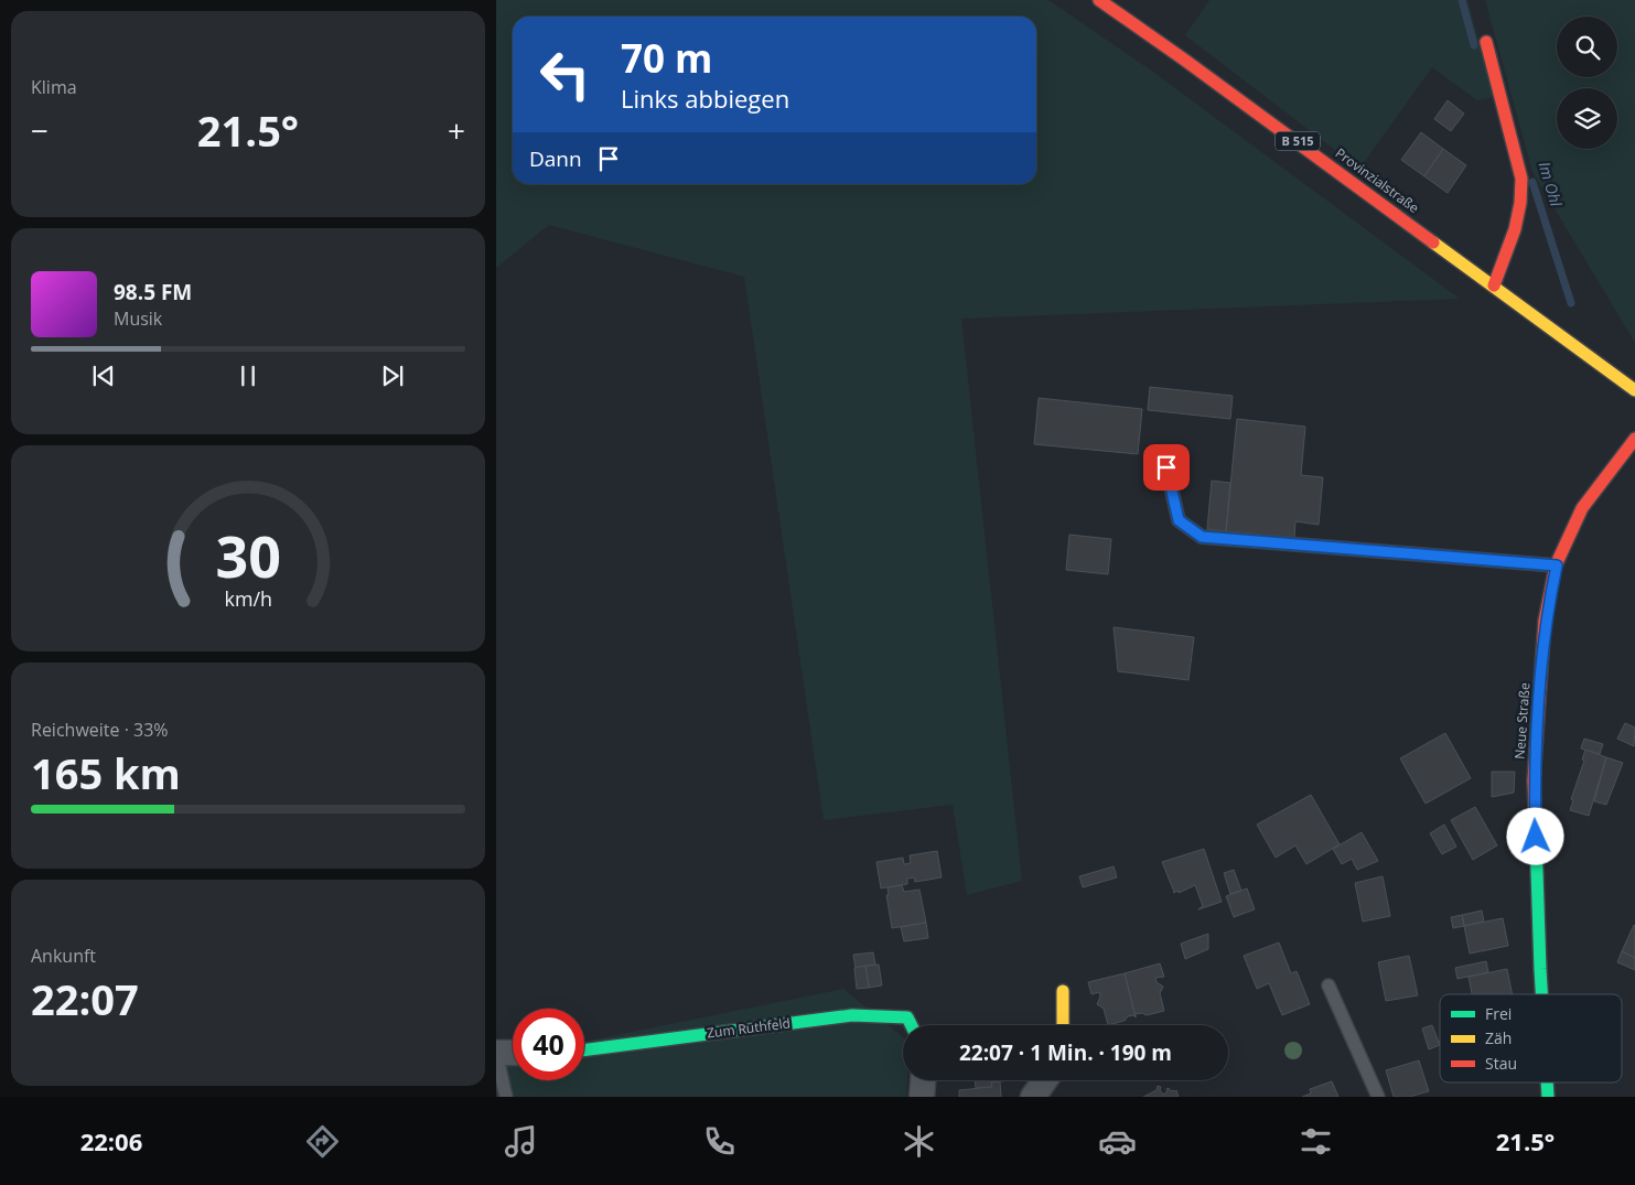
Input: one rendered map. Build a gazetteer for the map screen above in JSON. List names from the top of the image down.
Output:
{
  "streets": {
    "street": [
      "B 515",
      "Provinzialstraße",
      "Neue Straße",
      "Zum Rüthfeld"
    ]
  },
  "water": ["Im Ohl"],
  "legend": ["Frei", "Zäh", "Stau"],
  "page": {
    "tile": [
      "Klima",
      ["Reichweite · 33%", "165 km"],
      ["Ankunft", "22:07"]
    ],
    "turn": ["70 m", "Links abbiegen"],
    "heat": ["−", "21.5°", "+"],
    "then": "Dann",
    "song": ["98.5 FM", "Musik"],
    "limit": "40",
    "trip": "22:07 · 1 Min. · 190 m",
    "tabs": ["22:06", "21.5°"],
    "gauge": ["30", "km/h"]
  }
}
